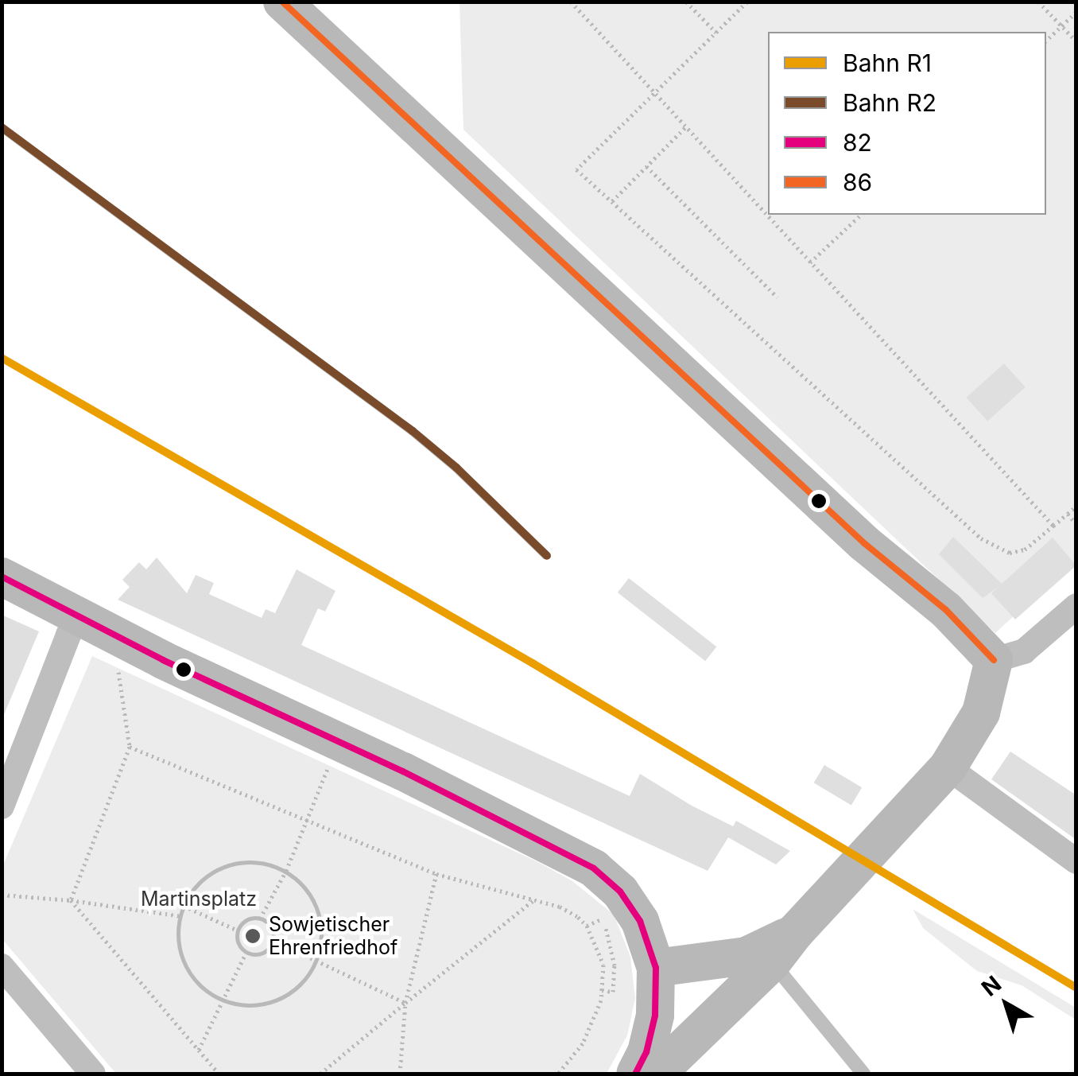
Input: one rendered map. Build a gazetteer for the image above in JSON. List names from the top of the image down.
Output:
{
  "parks": ["Martinsplatz"],
  "places": ["Sowjetischer Ehrenfriedhof"],
  "lines": [
    "transit line 86",
    "rail line R2",
    "rail line R1",
    "transit line 82"
  ],
  "legend": [
    "Bahn R1",
    "Bahn R2",
    "82",
    "86"
  ],
  "north": "top left"
}
